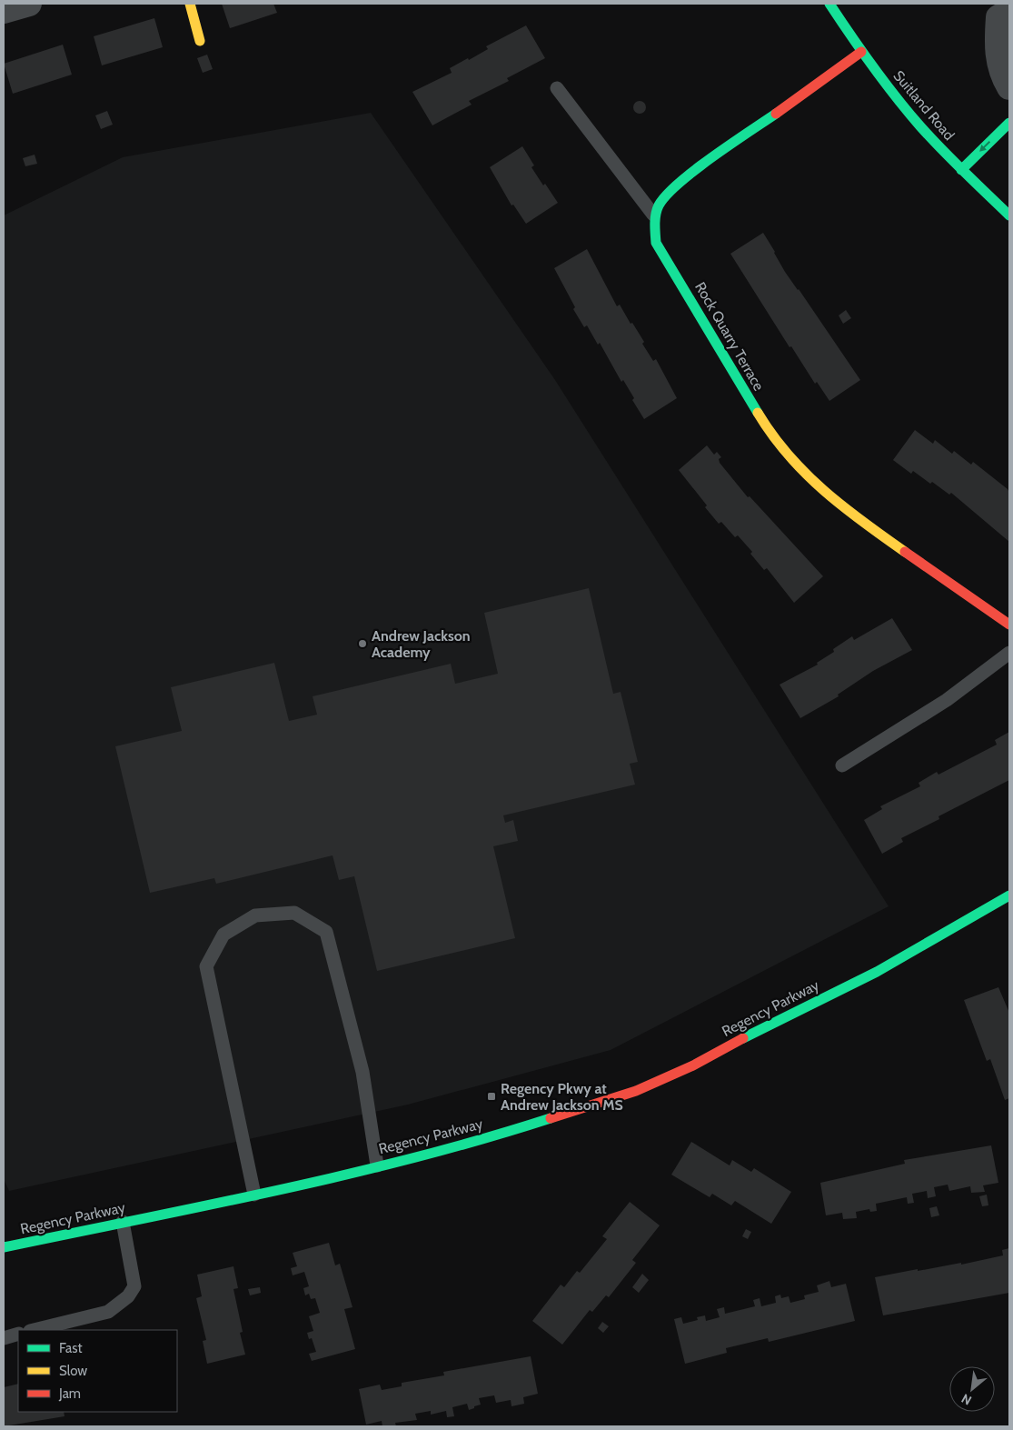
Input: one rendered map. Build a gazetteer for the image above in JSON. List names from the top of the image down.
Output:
{
  "streets": {
    "street": ["Suitland Road", "Rock Quarry Terrace", "Regency Parkway"]
  },
  "places": {
    "other": ["Andrew Jackson Academy"],
    "transit": ["Regency Pkwy at Andrew Jackson MS"]
  },
  "legend": ["Fast", "Slow", "Jam"],
  "north": "bottom left"
}
